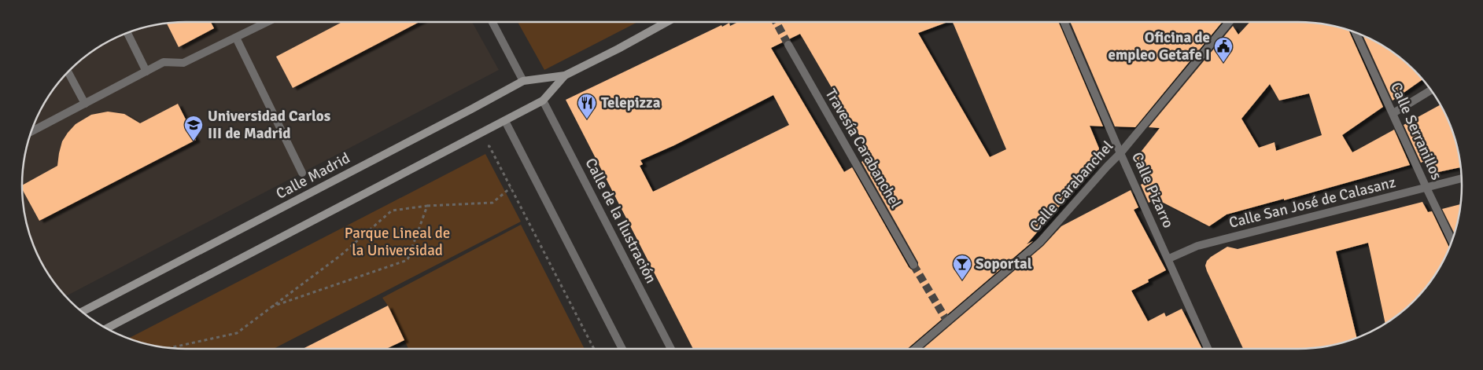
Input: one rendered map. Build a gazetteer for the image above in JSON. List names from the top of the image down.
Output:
{
  "streets": {
    "street": [
      "Calle Serranillos",
      "Travesía Carabanchel",
      "Calle Madrid",
      "Calle Carabanchel",
      "Calle Pizarro",
      "Calle San José de Calasanz",
      "Calle de la Ilustración"
    ]
  },
  "crossings": [
    ["Calle Serranillos", "Calle San José de Calasanz"],
    ["Calle Madrid", "Calle de la Ilustración"],
    ["Calle Carabanchel", "Calle Pizarro"],
    ["Calle Pizarro", "Calle San José de Calasanz"]
  ],
  "parks": ["Parque Lineal de la Universidad"],
  "places": {
    "public building": ["Oficina de empleo Getafe I"],
    "restaurant": ["Telepizza"],
    "school or university": ["Universidad Carlos III de Madrid"],
    "bar": ["Soportal"]
  }
}
